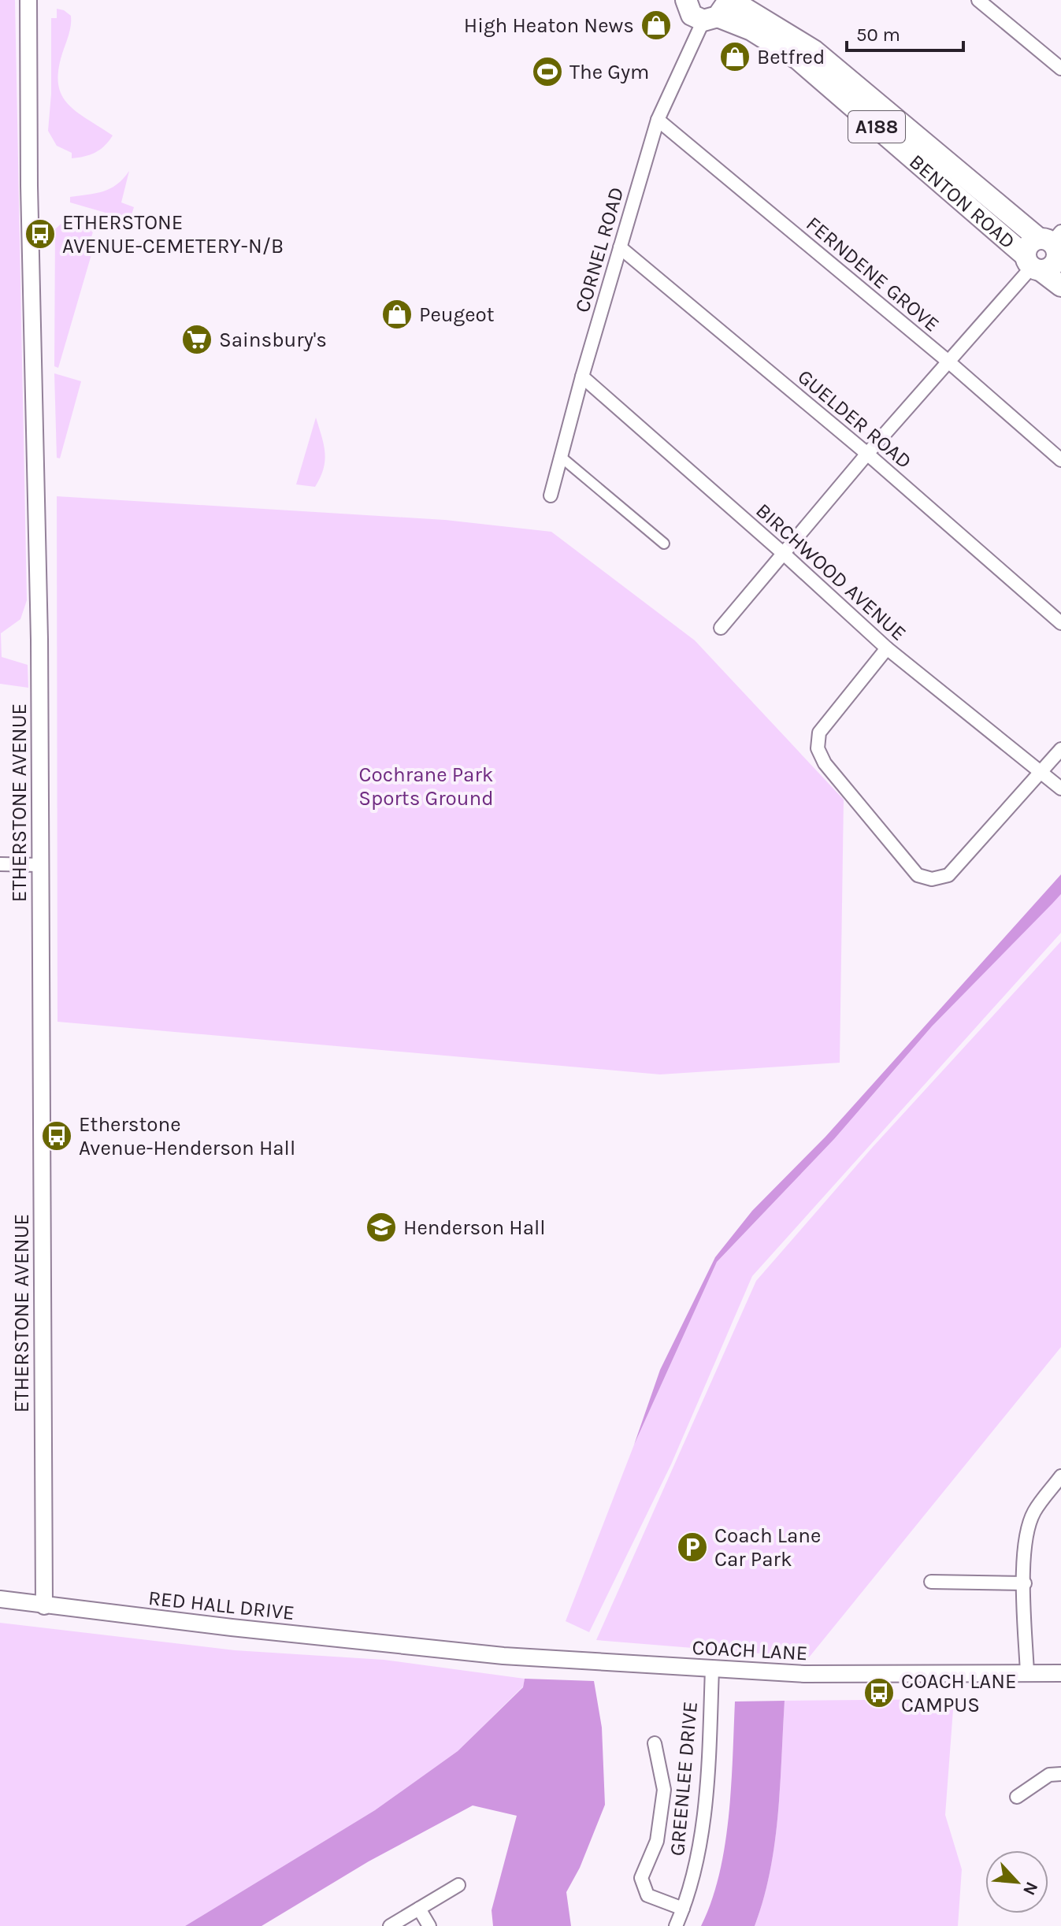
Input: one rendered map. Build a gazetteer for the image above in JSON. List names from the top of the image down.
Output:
{
  "streets": {
    "main road": ["A188", "BENTON ROAD"],
    "street": [
      "CORNEL ROAD",
      "FERNDENE GROVE",
      "GUELDER ROAD",
      "BIRCHWOOD AVENUE",
      "ETHERSTONE AVENUE",
      "RED HALL DRIVE",
      "COACH LANE",
      "GREENLEE DRIVE"
    ]
  },
  "crossings": [
    ["A188", "BENTON ROAD"],
    ["A188", "CORNEL ROAD"],
    ["BENTON ROAD", "CORNEL ROAD"],
    ["CORNEL ROAD", "FERNDENE GROVE"],
    ["CORNEL ROAD", "GUELDER ROAD"],
    ["CORNEL ROAD", "BIRCHWOOD AVENUE"],
    ["ETHERSTONE AVENUE", "RED HALL DRIVE"],
    ["RED HALL DRIVE", "COACH LANE"],
    ["COACH LANE", "GREENLEE DRIVE"]
  ],
  "parks": ["Cochrane Park Sports Ground"],
  "places": {
    "shop": ["High Heaton News", "Betfred", "Peugeot"],
    "sports": ["The Gym"],
    "bus stop": ["ETHERSTONE AVENUE-CEMETERY-N/B", "Etherstone Avenue-Henderson Hall", "COACH LANE CAMPUS"],
    "supermarket": ["Sainsbury's"],
    "school or university": ["Henderson Hall"],
    "parking": ["Coach Lane Car Park"]
  },
  "scale_bar": "50 m",
  "north": "bottom right"
}
